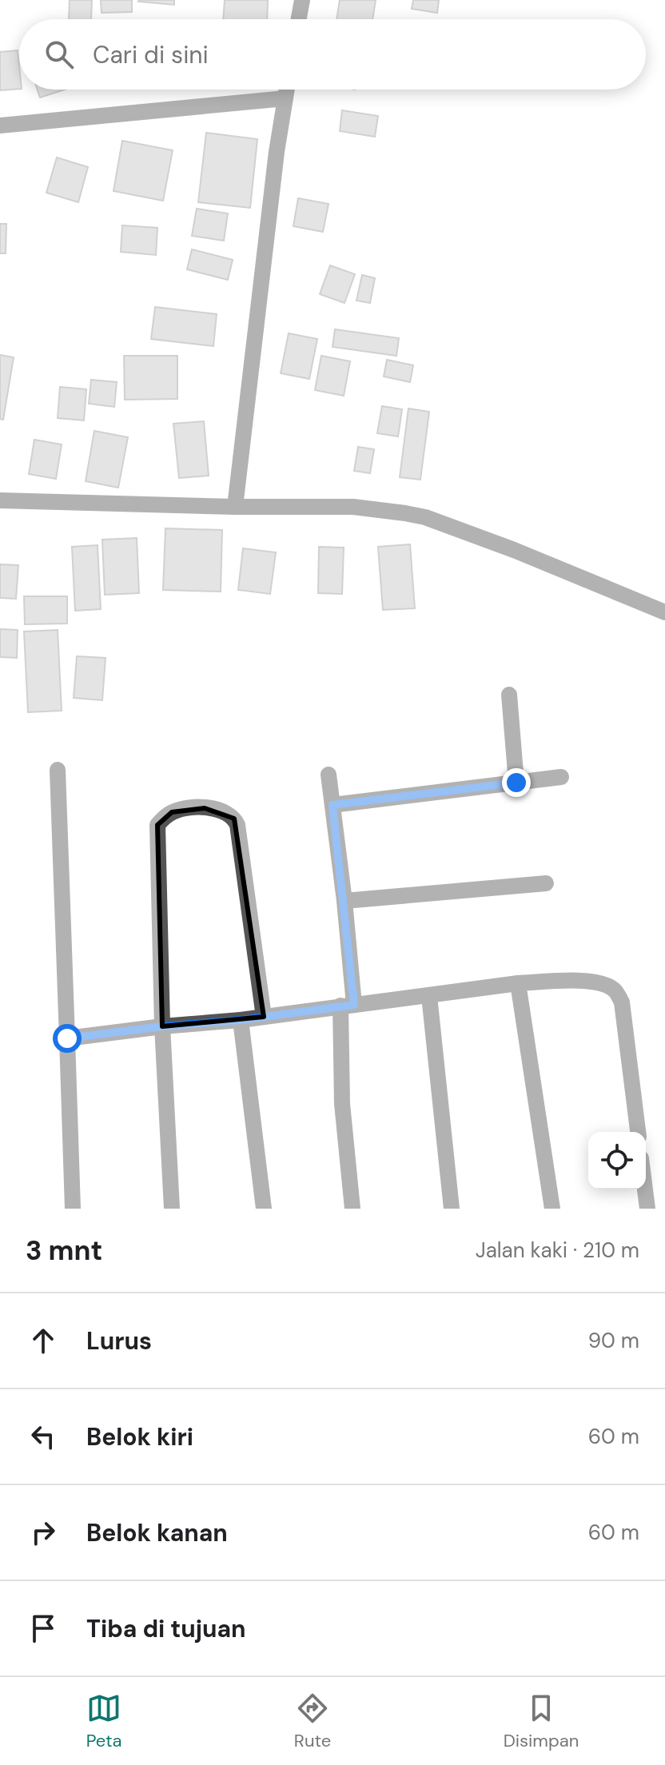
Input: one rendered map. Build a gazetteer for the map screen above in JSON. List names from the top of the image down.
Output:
{
  "page": {
    "search": "Cari di sini",
    "heading": ["3 mnt", "Jalan kaki · 210 m"],
    "list": [
      ["Lurus", "90 m"],
      ["Belok kiri", "60 m"],
      ["Belok kanan", "60 m"],
      "Tiba di tujuan"
    ],
    "nav": ["Peta", "Rute", "Disimpan"]
  }
}
